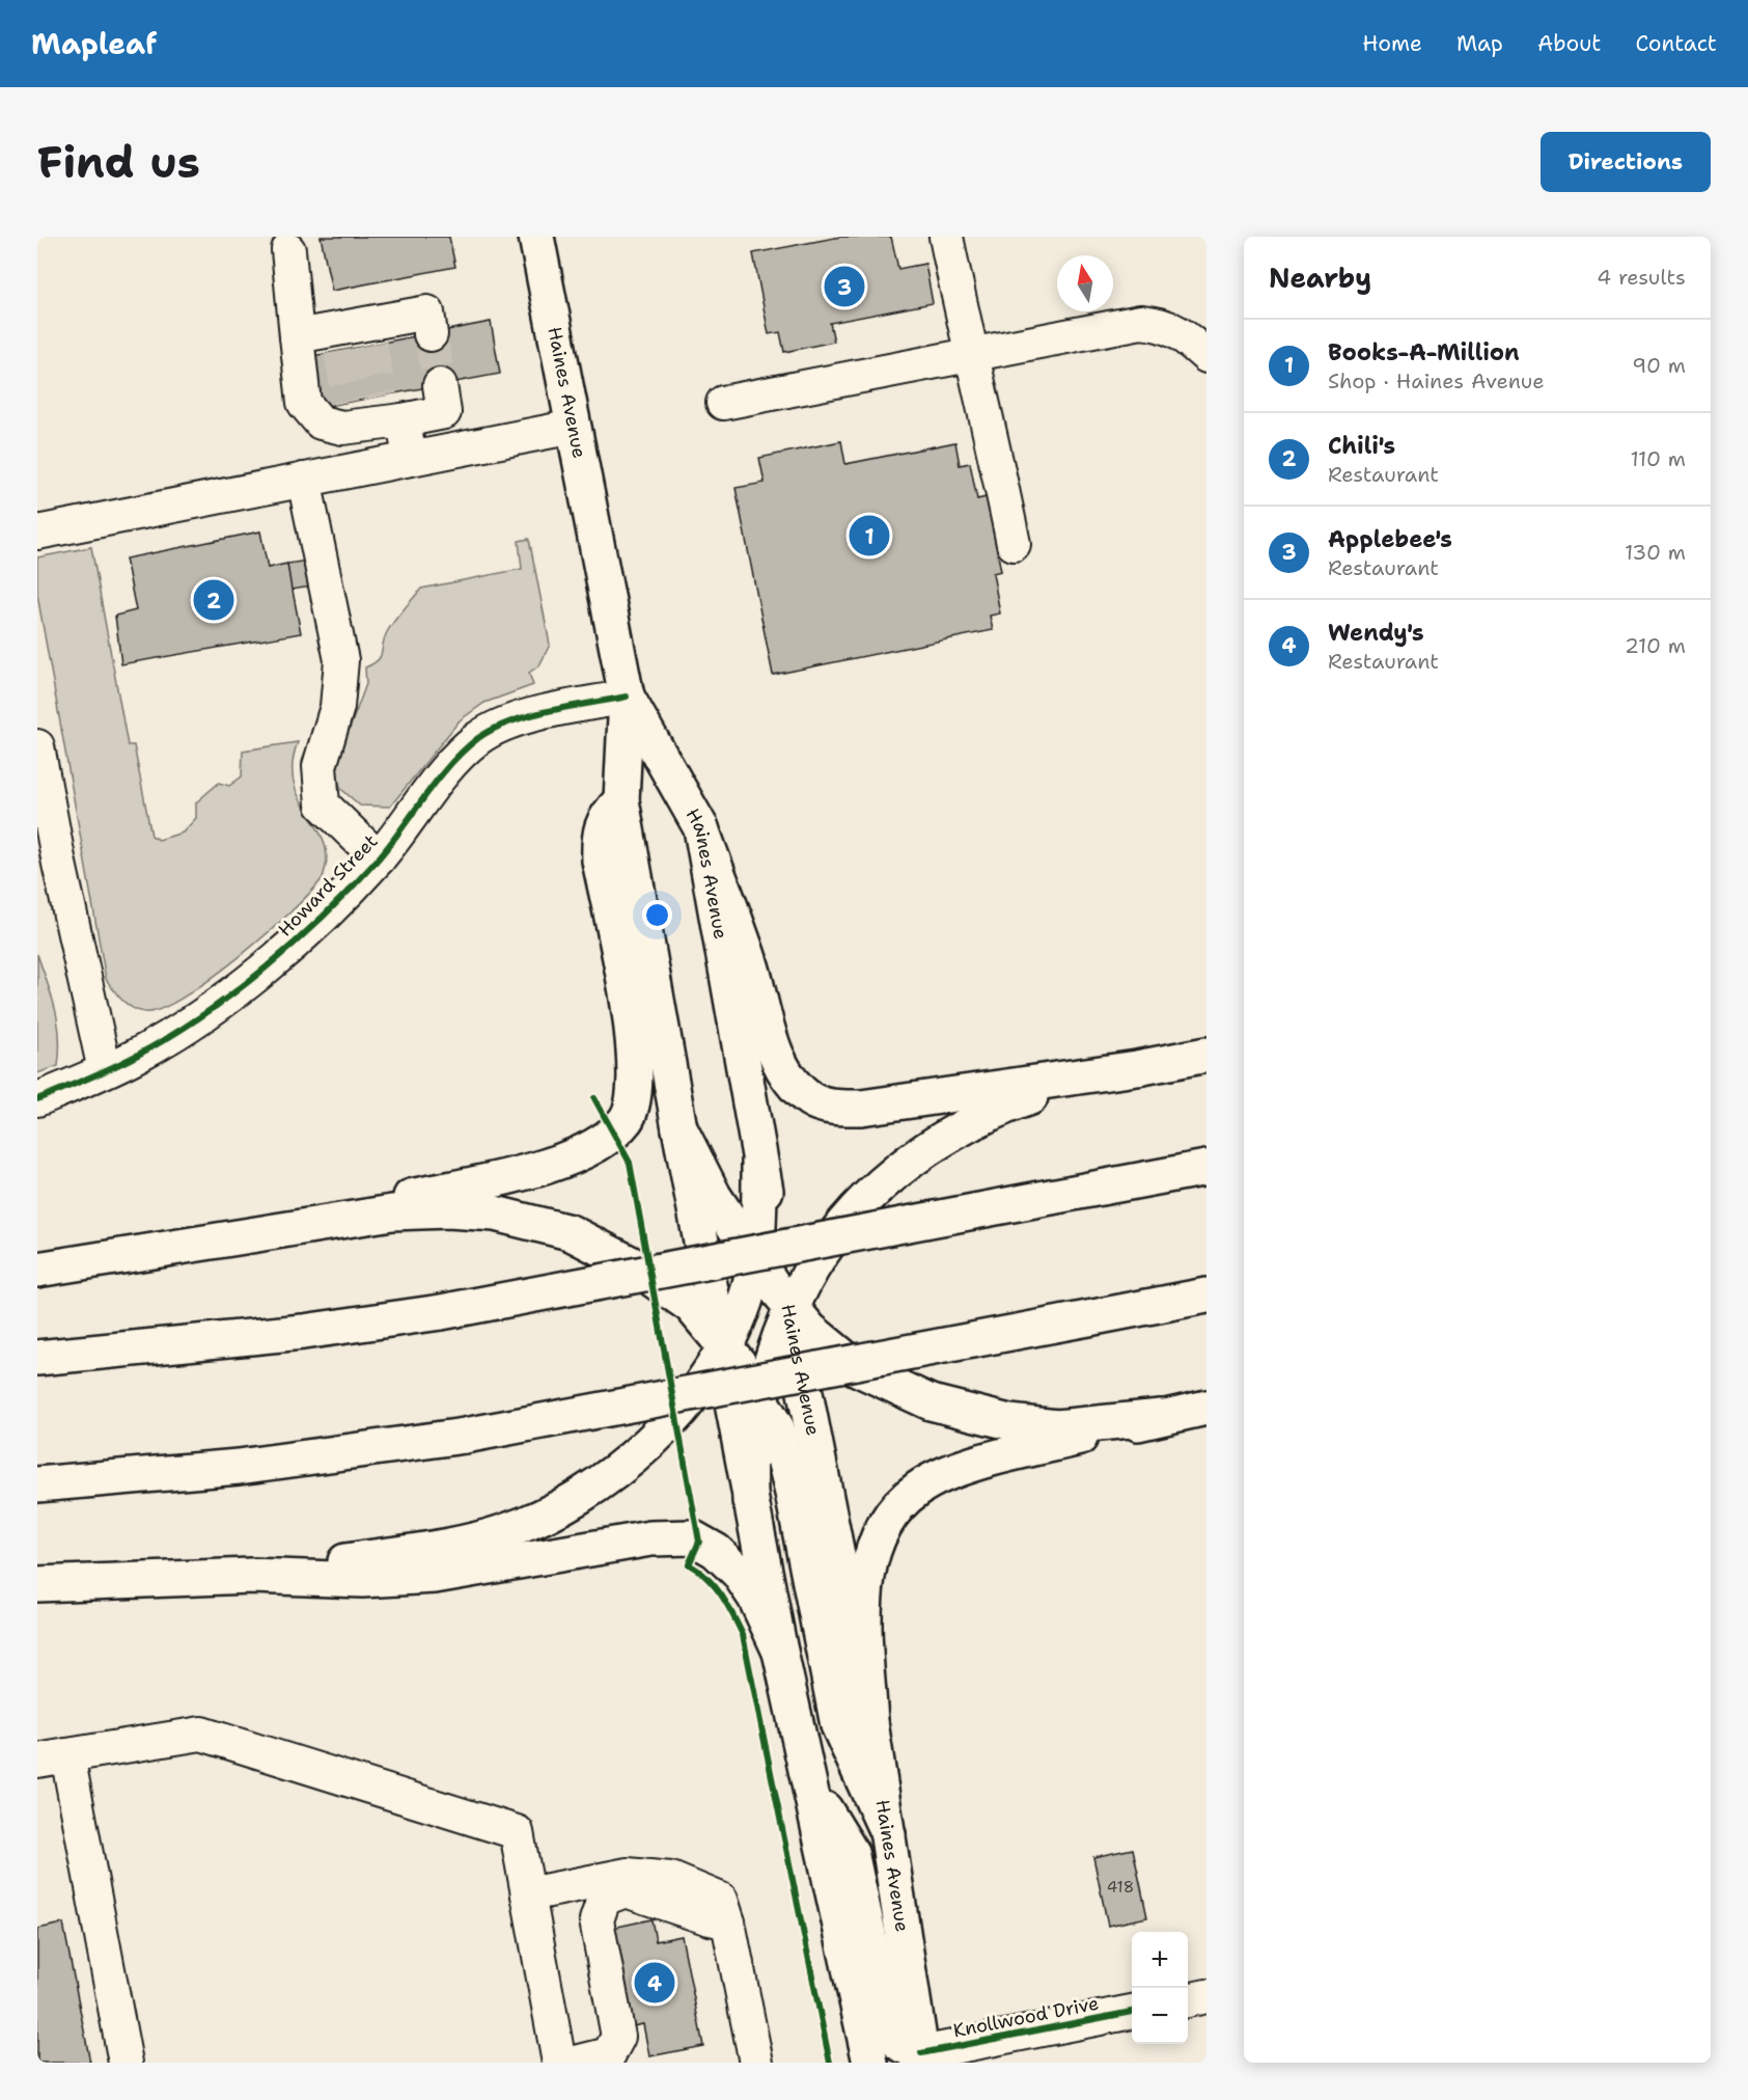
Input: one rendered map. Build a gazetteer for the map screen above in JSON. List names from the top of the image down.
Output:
{
  "streets": {
    "main road": ["Haines Avenue"],
    "street": ["Howard Street", "Knollwood Drive"]
  },
  "crossings": [
    ["Haines Avenue", "Howard Street"],
    ["Haines Avenue", "Knollwood Drive"]
  ],
  "house_numbers": ["418"],
  "north": "top",
  "page": {
    "header": "Mapleaf",
    "nav": [
      "Home",
      "Map",
      "About",
      "Contact"
    ],
    "buttons": "Directions",
    "title": "Find us",
    "heading": ["Nearby", "4 results"],
    "pins": [
      "3",
      "1",
      "2",
      "4"
    ],
    "list": [
      {
        "mark": "1",
        "name": "Books-A-Million",
        "note": "Shop · Haines Avenue",
        "value": "90 m"
      },
      {
        "mark": "2",
        "name": "Chili's",
        "note": "Restaurant",
        "value": "110 m"
      },
      {
        "mark": "3",
        "name": "Applebee's",
        "note": "Restaurant",
        "value": "130 m"
      },
      {
        "mark": "4",
        "name": "Wendy's",
        "note": "Restaurant",
        "value": "210 m"
      }
    ],
    "map_buttons": ["+", "−"]
  }
}
